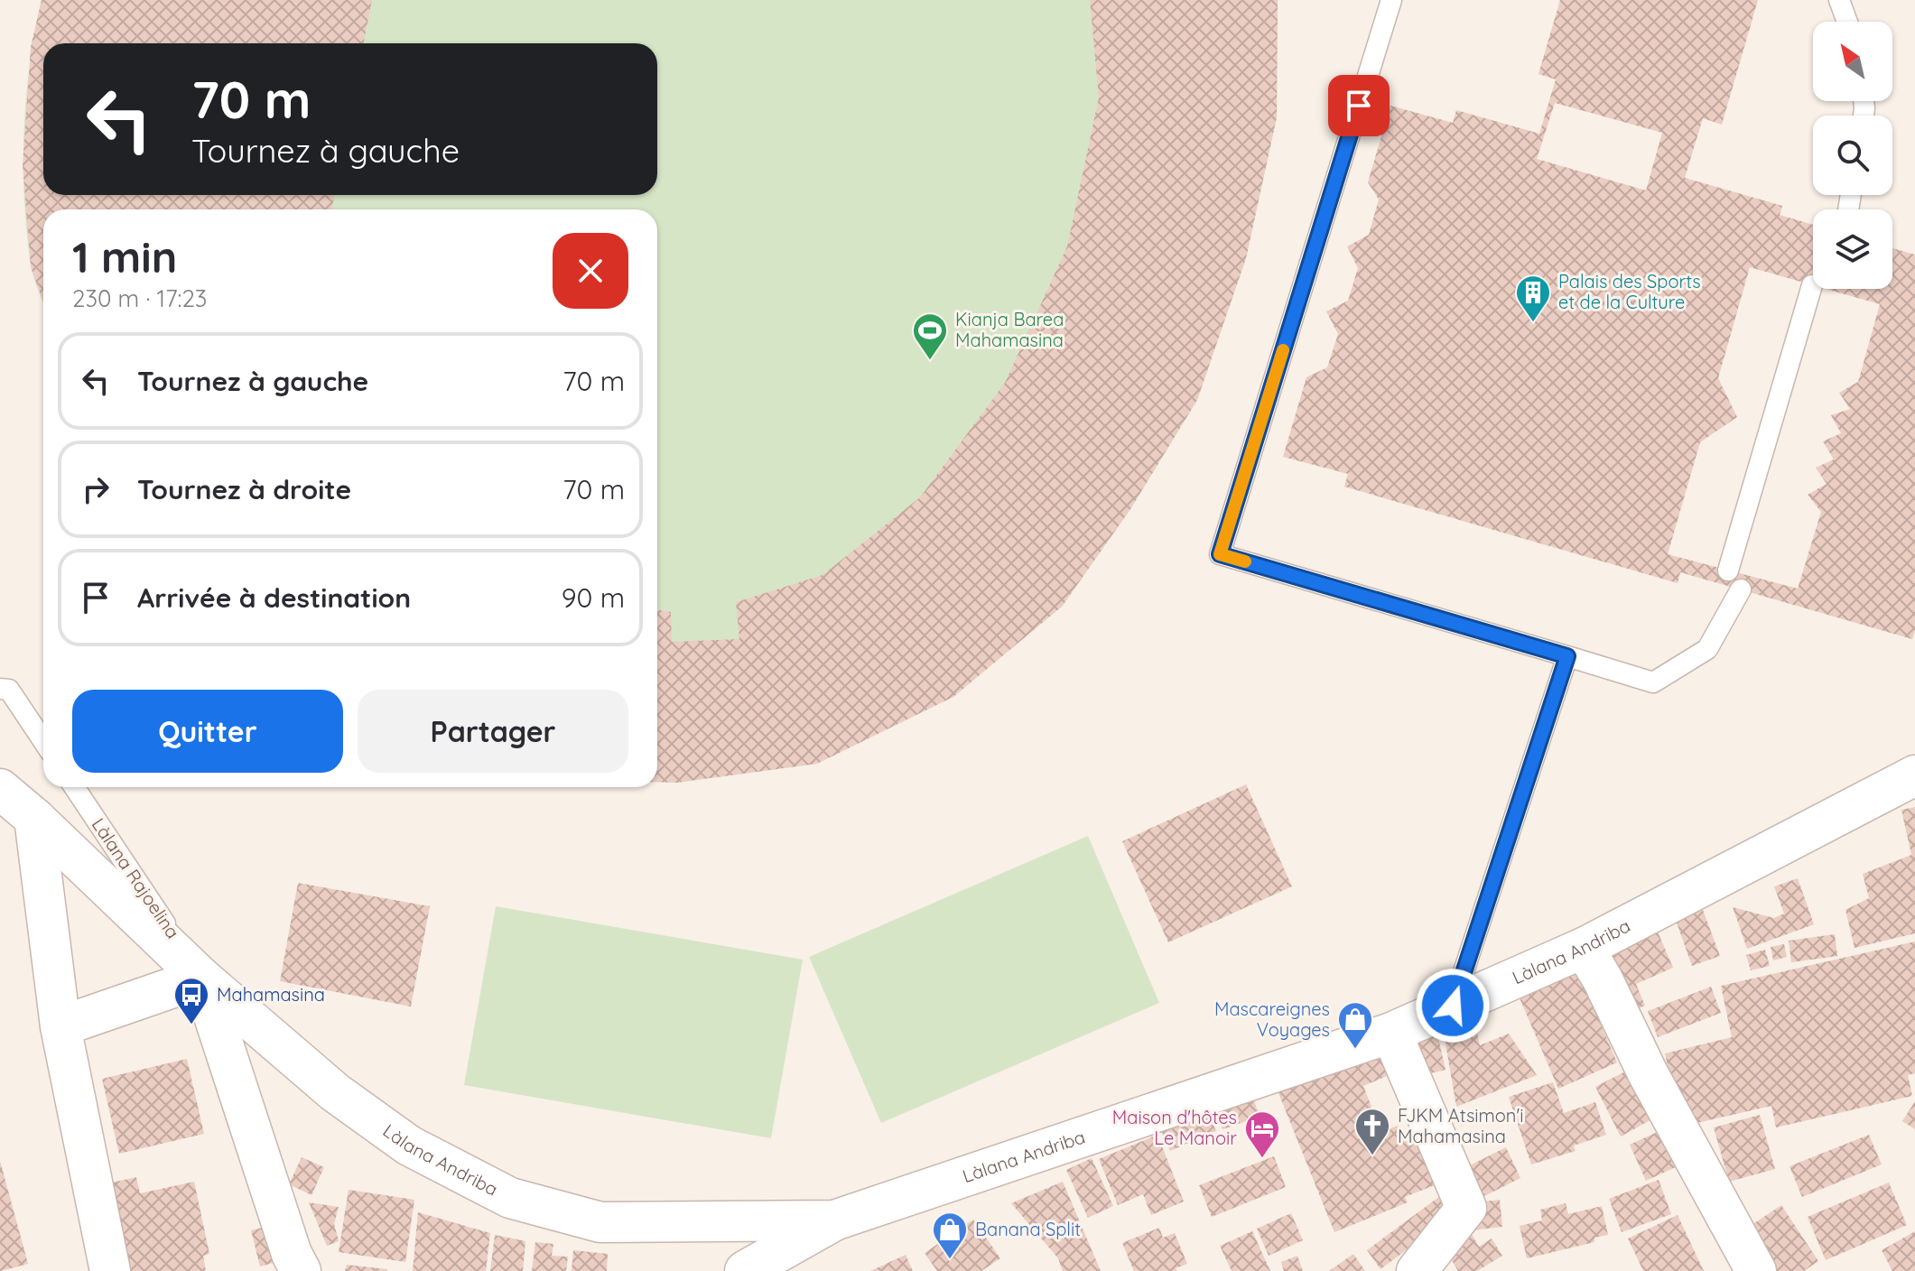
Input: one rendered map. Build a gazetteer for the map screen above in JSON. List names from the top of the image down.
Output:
{
  "streets": {
    "street": ["Làlana Andriba"],
    "lane": ["Làlana Rajoelina"]
  },
  "crossings": [
    ["Làlana Rajoelina", "Làlana Andriba"]
  ],
  "places": {
    "building": ["Palais des Sports et de la Culture"],
    "sports": ["Kianja Barea Mahamasina"],
    "bus stop": ["Mahamasina"],
    "shop": ["Mascareignes Voyages", "Banana Split"],
    "church": ["FJKM Atsimon'i Mahamasina"],
    "hotel": ["Maison d'hôtes Le Manoir"]
  },
  "north": "top left",
  "page": {
    "turn": ["70 m", "Tournez à gauche"],
    "heading": ["1 min", "230 m · 17:23"],
    "list": [
      {
        "name": "Tournez à gauche",
        "value": "70 m"
      },
      {
        "name": "Tournez à droite",
        "value": "70 m"
      },
      {
        "name": "Arrivée à destination",
        "value": "90 m"
      }
    ],
    "buttons": ["Quitter", "Partager"]
  }
}
